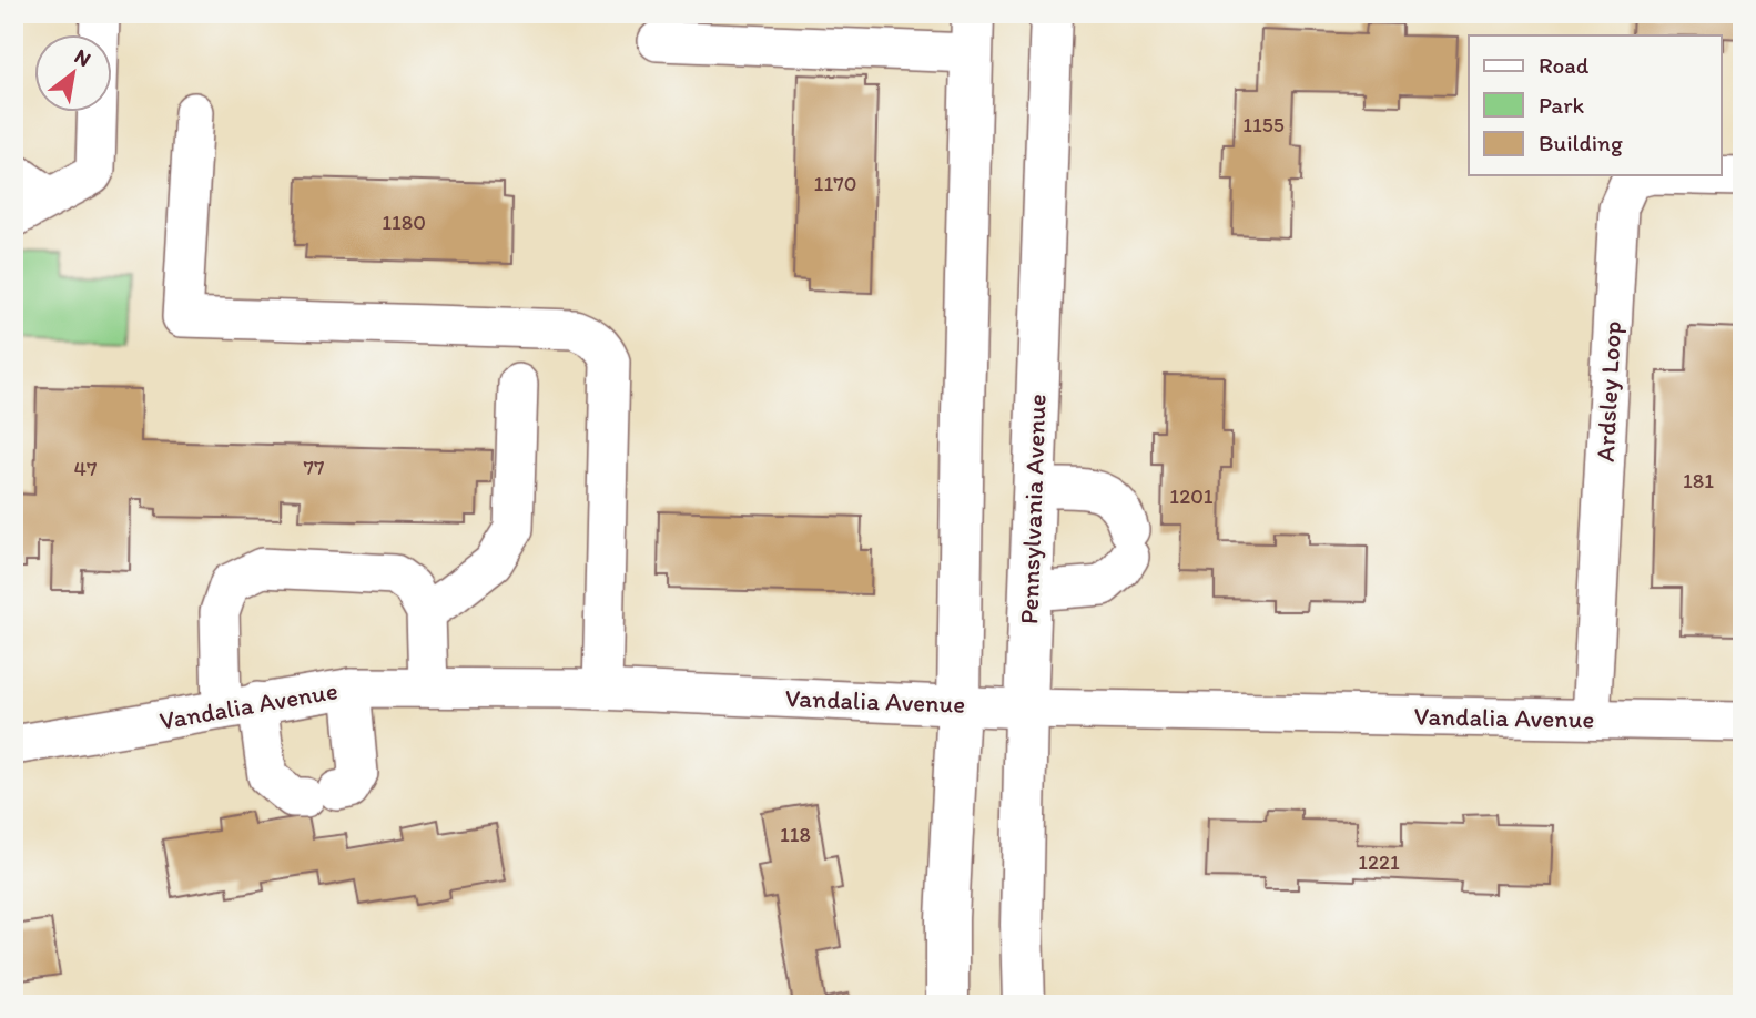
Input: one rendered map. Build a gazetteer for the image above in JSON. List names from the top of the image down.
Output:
{
  "streets": {
    "main road": ["Pennsylvania Avenue"],
    "street": ["Ardsley Loop", "Vandalia Avenue"]
  },
  "crossings": [
    ["Ardsley Loop", "Vandalia Avenue"],
    ["Pennsylvania Avenue", "Vandalia Avenue"]
  ],
  "house_numbers": [
    "1155",
    "1170",
    "1180",
    "77",
    "47",
    "181",
    "1201",
    "118",
    "1221"
  ],
  "legend": ["Road", "Park", "Building"],
  "north": "top right"
}
